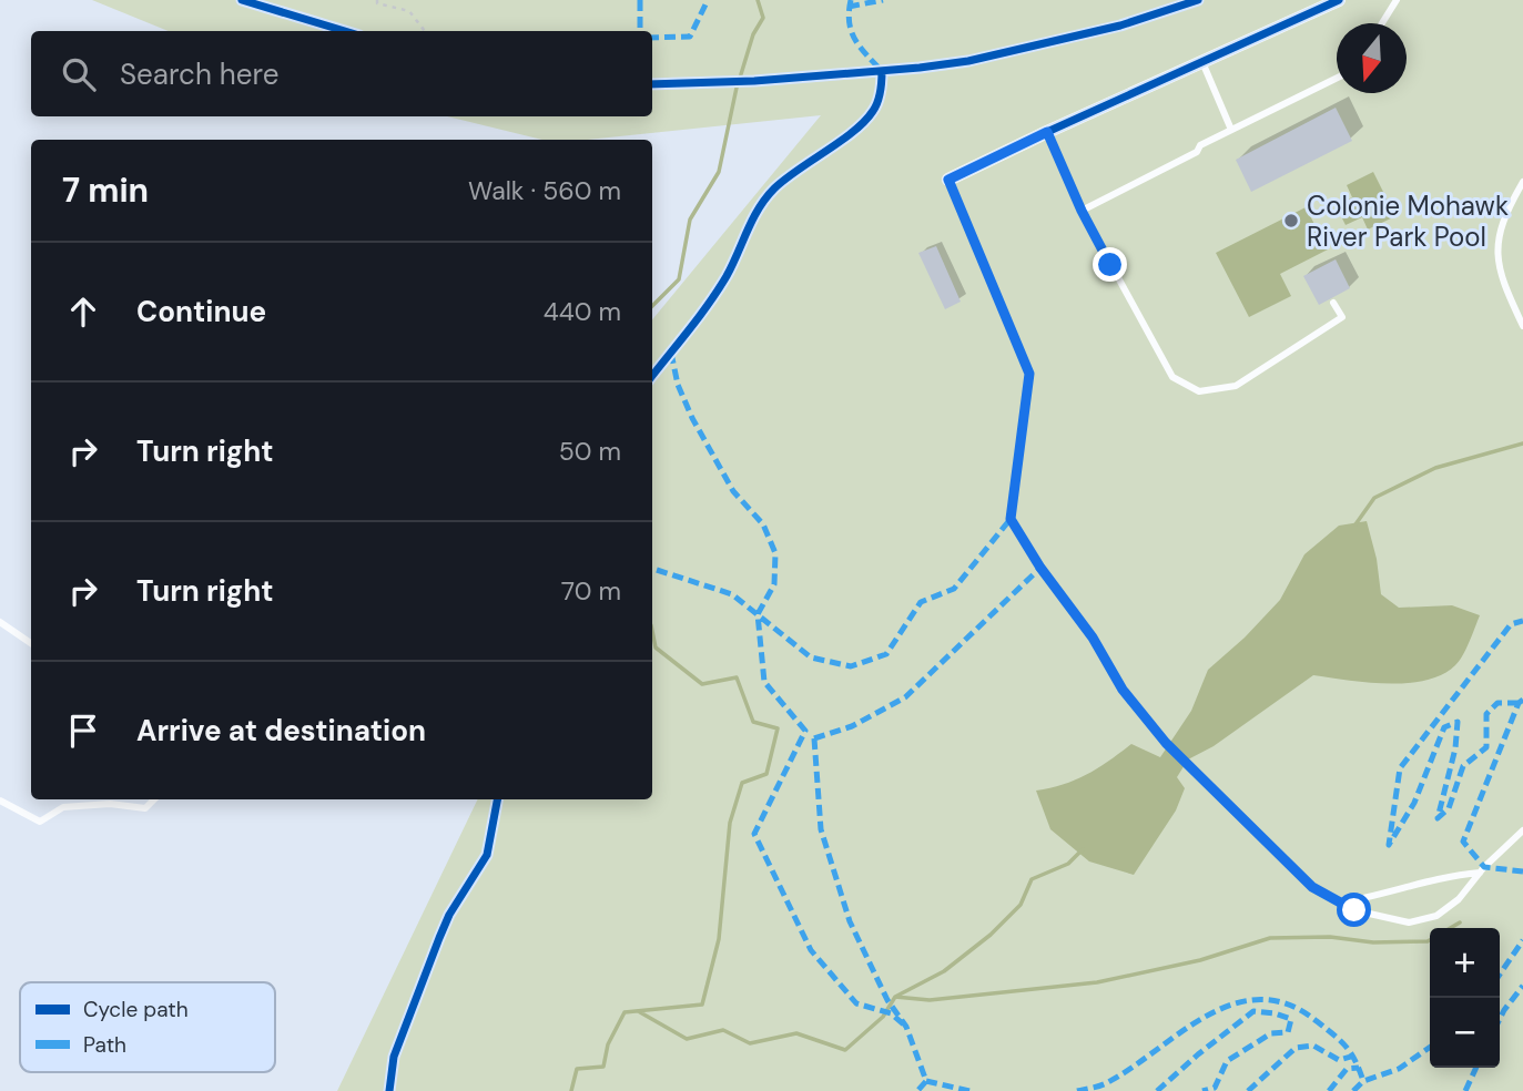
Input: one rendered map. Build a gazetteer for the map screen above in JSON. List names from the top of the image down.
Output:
{
  "places": ["Colonie Mohawk River Park Pool"],
  "legend": ["Cycle path", "Path"],
  "north": "bottom",
  "page": {
    "search": "Search here",
    "heading": ["7 min", "Walk · 560 m"],
    "list": [
      ["Continue", "440 m"],
      ["Turn right", "50 m"],
      ["Turn right", "70 m"],
      "Arrive at destination"
    ],
    "map_buttons": ["+", "−"]
  }
}
